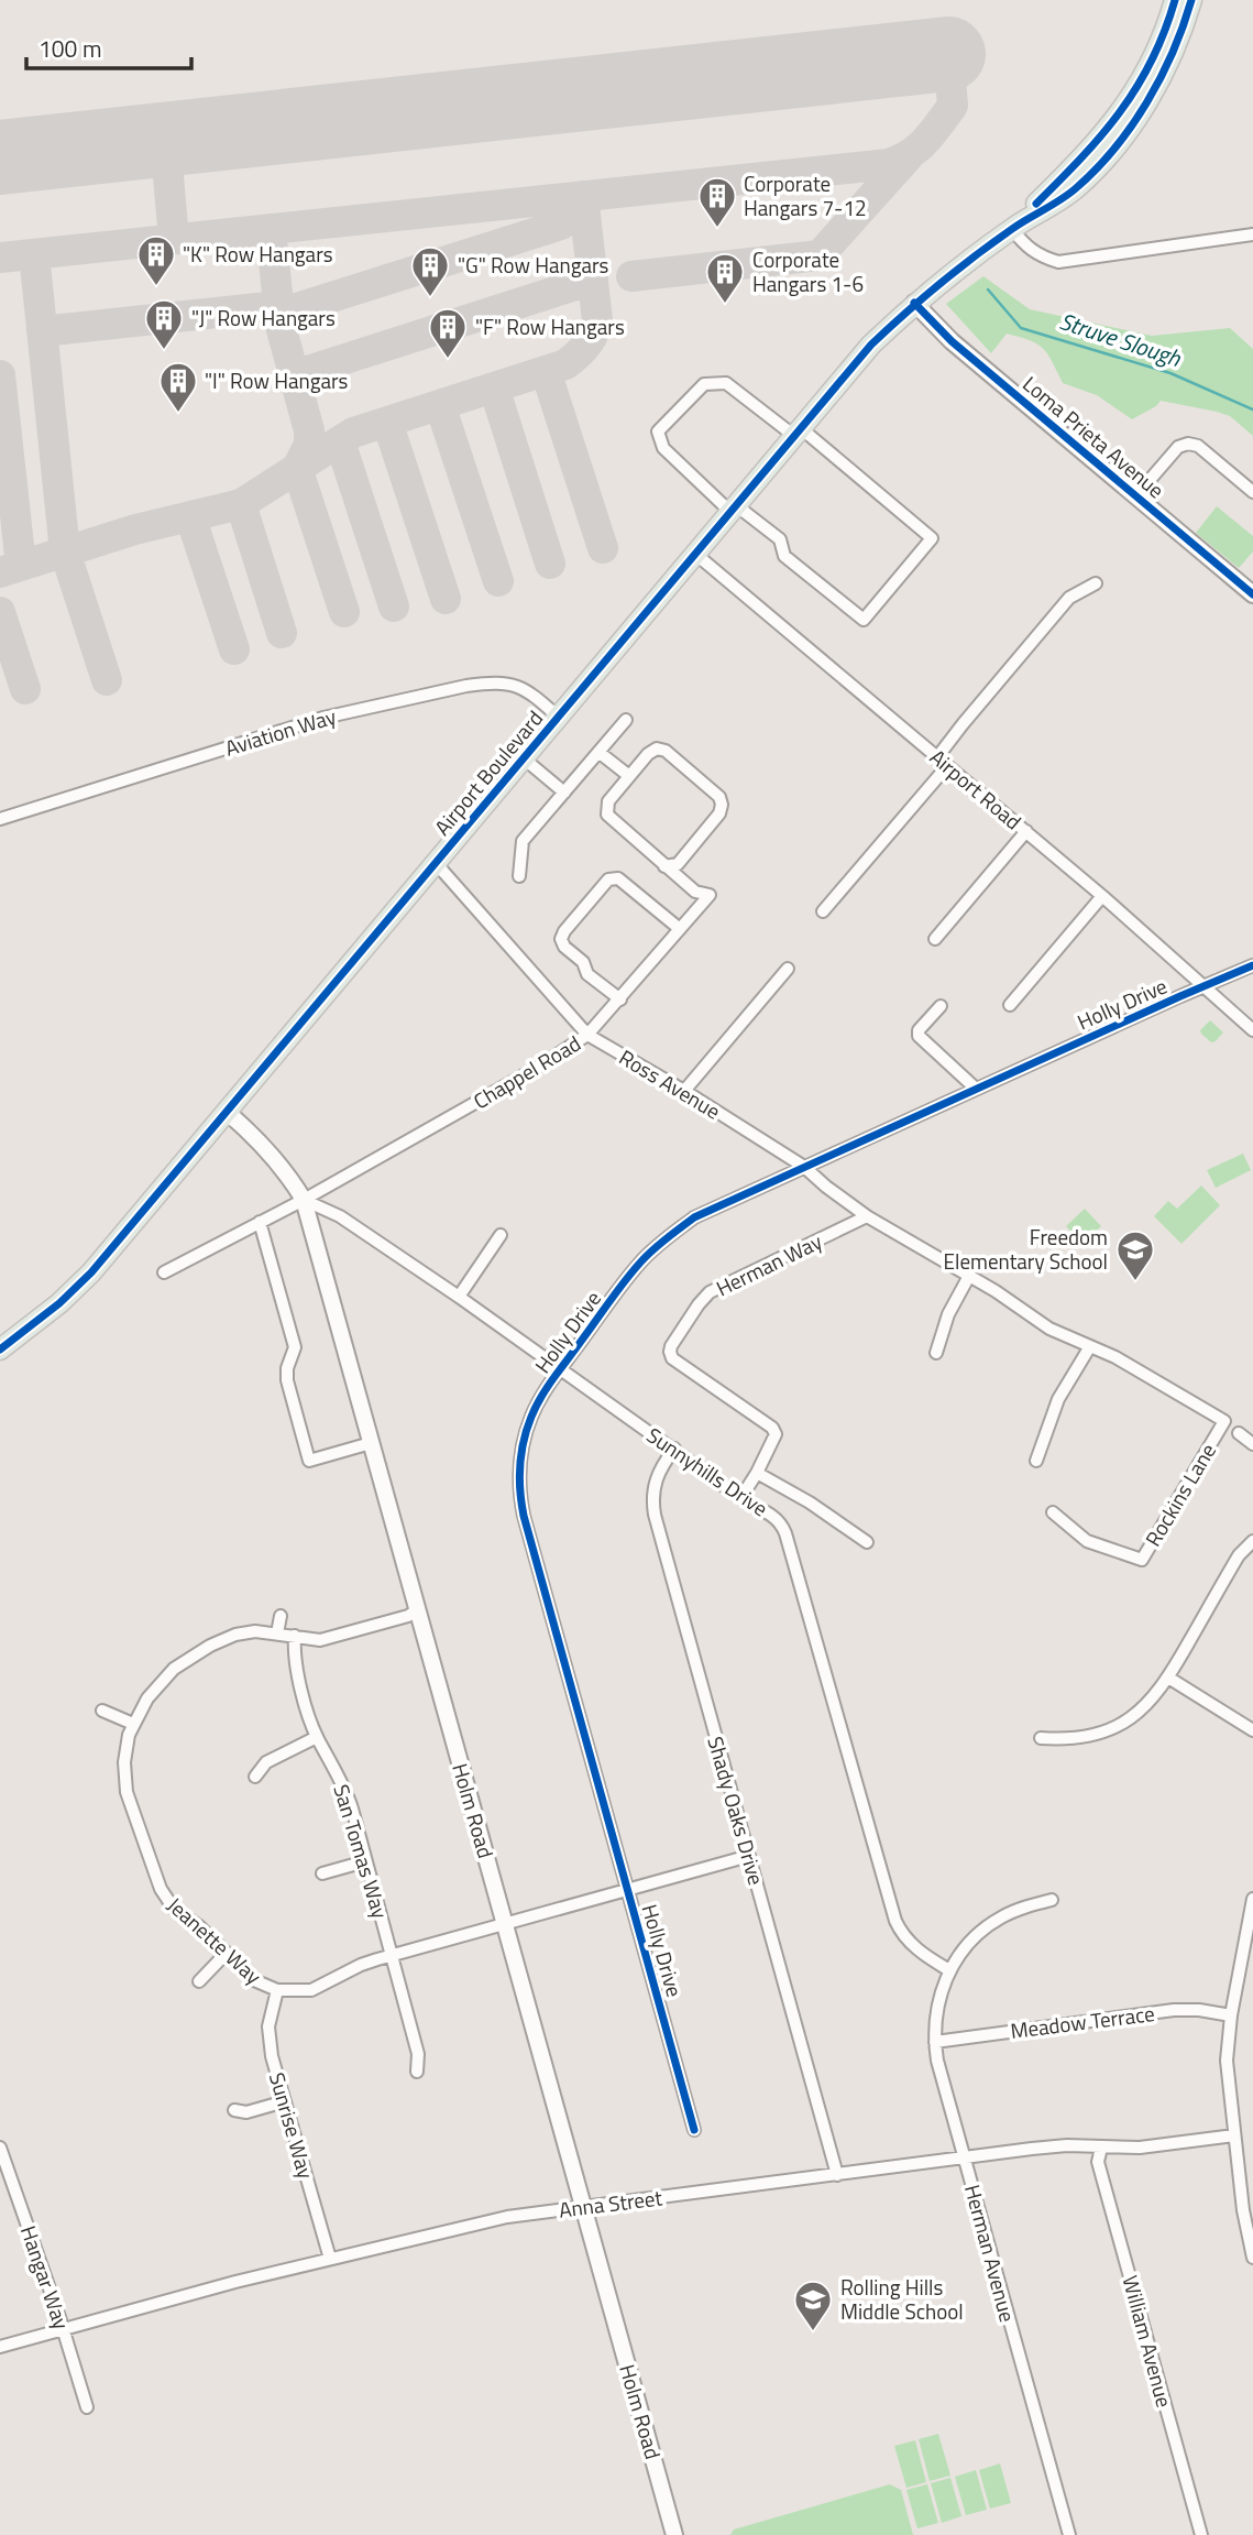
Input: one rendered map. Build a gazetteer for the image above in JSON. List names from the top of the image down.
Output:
{
  "streets": {
    "main road": ["Airport Boulevard"],
    "street": [
      "Loma Prieta Avenue",
      "Aviation Way",
      "Airport Road",
      "Holly Drive",
      "Chappel Road",
      "Ross Avenue",
      "Herman Way",
      "Sunnyhills Drive",
      "Rockins Lane",
      "Holm Road",
      "Shady Oaks Drive",
      "San Tomas Way",
      "Jeanette Way",
      "Meadow Terrace",
      "Sunrise Way",
      "Anna Street",
      "Herman Avenue",
      "Hangar Way",
      "William Avenue"
    ]
  },
  "crossings": [
    ["Loma Prieta Avenue", "Airport Boulevard"],
    ["Aviation Way", "Airport Boulevard"],
    ["Airport Boulevard", "Airport Road"],
    ["Airport Boulevard", "Ross Avenue"],
    ["Airport Boulevard", "Holm Road"],
    ["Airport Road", "Holly Drive"],
    ["Holly Drive", "Ross Avenue"],
    ["Holly Drive", "Sunnyhills Drive"],
    ["Holly Drive", "Jeanette Way"],
    ["Chappel Road", "Ross Avenue"],
    ["Chappel Road", "Sunnyhills Drive"],
    ["Chappel Road", "Holm Road"],
    ["Ross Avenue", "Herman Way"],
    ["Herman Way", "Sunnyhills Drive"],
    ["Sunnyhills Drive", "Holm Road"],
    ["Sunnyhills Drive", "Shady Oaks Drive"],
    ["Sunnyhills Drive", "Herman Avenue"],
    ["Holm Road", "Jeanette Way"],
    ["Holm Road", "Anna Street"],
    ["Shady Oaks Drive", "Jeanette Way"],
    ["Shady Oaks Drive", "Anna Street"],
    ["San Tomas Way", "Jeanette Way"],
    ["Jeanette Way", "Sunrise Way"],
    ["Meadow Terrace", "Herman Avenue"],
    ["Sunrise Way", "Anna Street"],
    ["Anna Street", "Herman Avenue"],
    ["Anna Street", "Hangar Way"],
    ["Anna Street", "William Avenue"]
  ],
  "water": ["Struve Slough"],
  "places": {
    "building": [
      "Corporate Hangars 7-12",
      "\"K\" Row Hangars",
      "\"G\" Row Hangars",
      "Corporate Hangars 1-6",
      "\"J\" Row Hangars",
      "\"F\" Row Hangars",
      "\"I\" Row Hangars"
    ],
    "school or university": ["Freedom Elementary School", "Rolling Hills Middle School"]
  },
  "scale_bar": "100 m"
}
